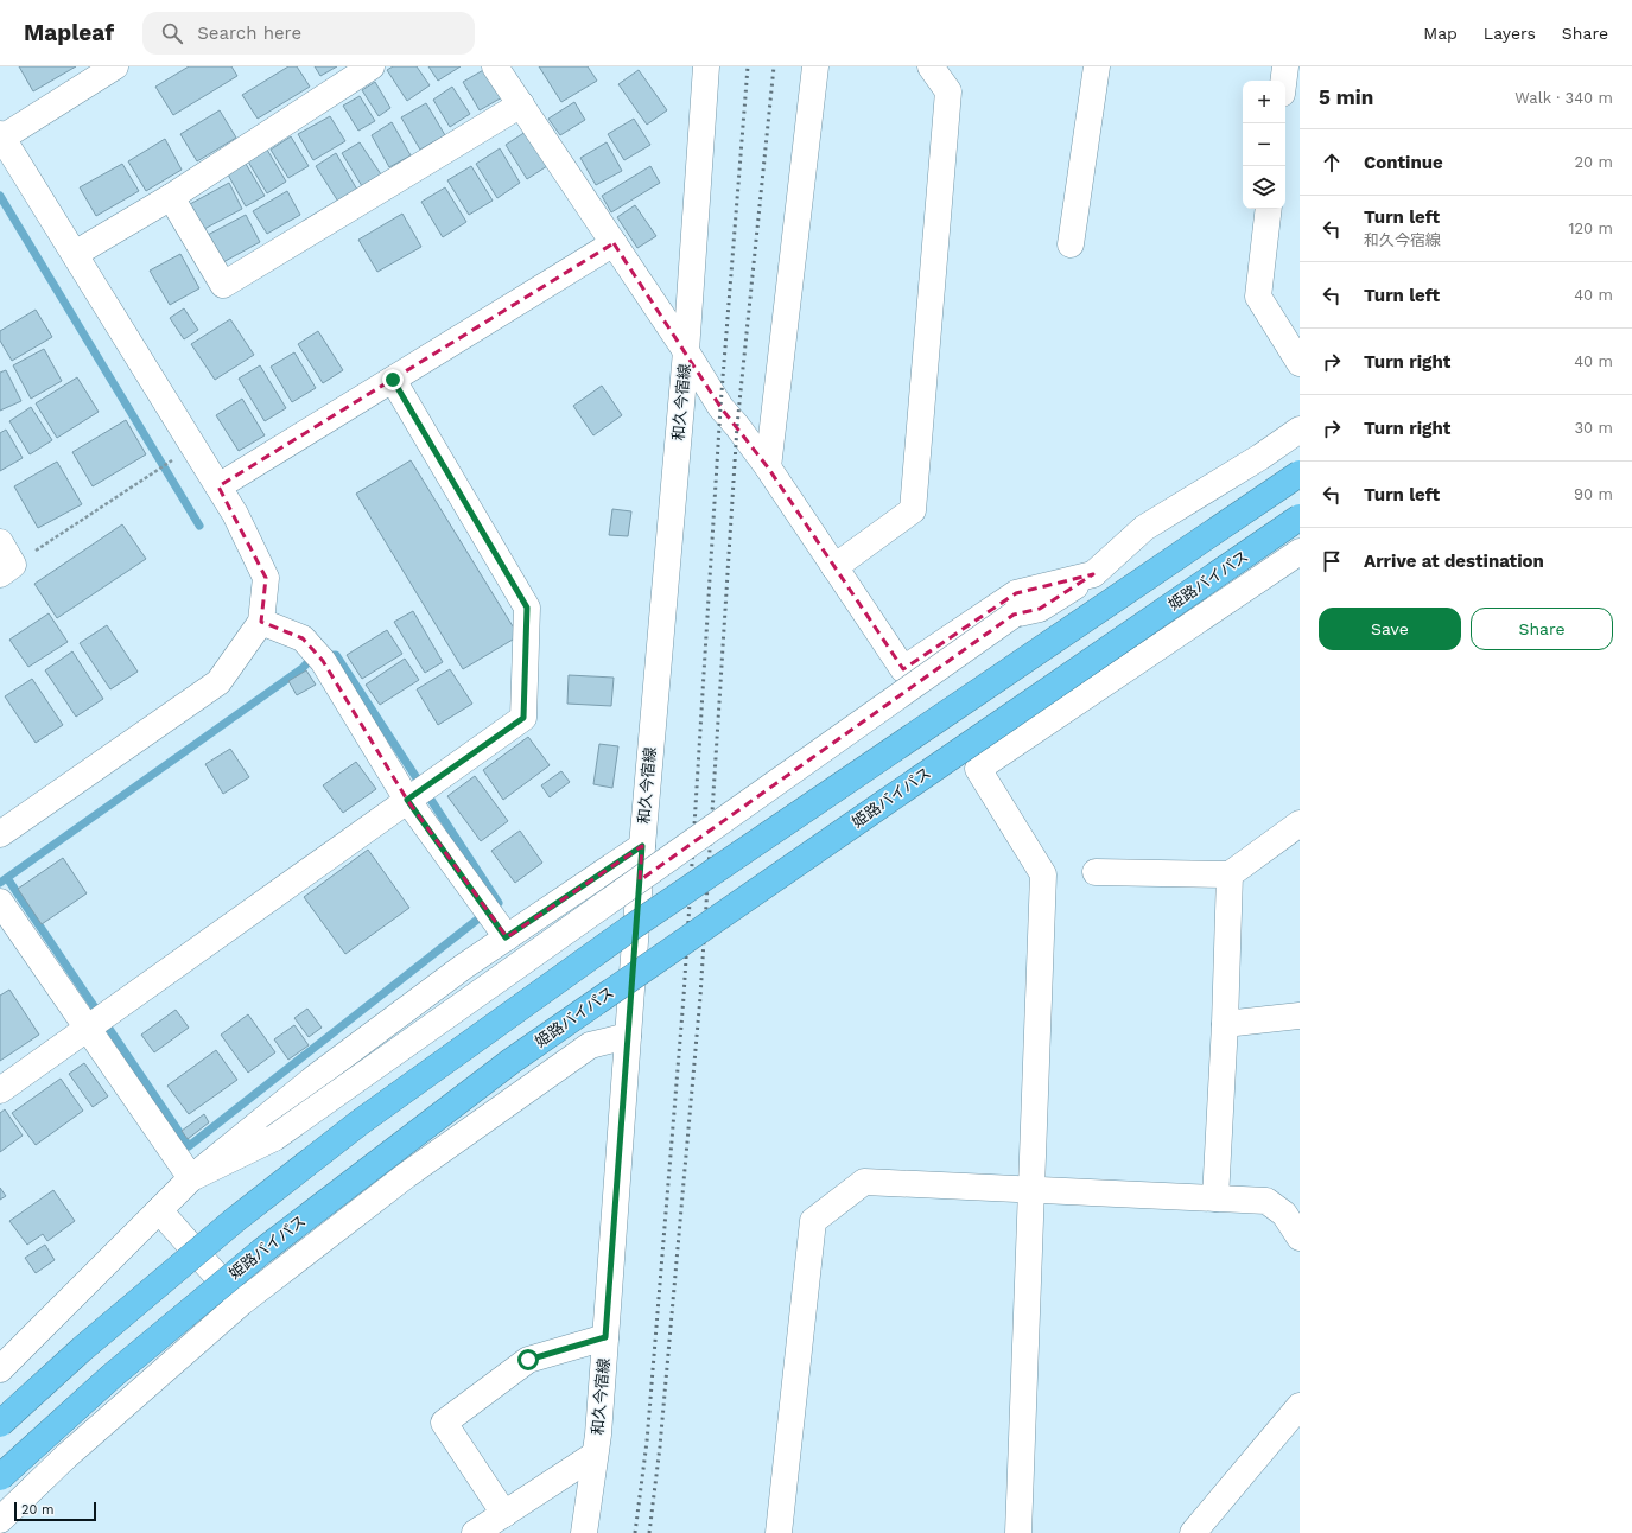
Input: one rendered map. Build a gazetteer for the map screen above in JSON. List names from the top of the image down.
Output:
{
  "streets": {
    "highway": ["姫路バイパス"],
    "street": ["和久今宿線"]
  },
  "scale_bar": "20 m",
  "page": {
    "header": "Mapleaf",
    "search": "Search here",
    "nav": ["Map", "Layers", "Share"],
    "heading": ["5 min", "Walk · 340 m"],
    "map_buttons": ["+", "−"],
    "list": [
      ["Continue", "20 m"],
      ["Turn left", "和久今宿線", "120 m"],
      ["Turn left", "40 m"],
      ["Turn right", "40 m"],
      ["Turn right", "30 m"],
      ["Turn left", "90 m"],
      "Arrive at destination"
    ],
    "buttons": ["Save", "Share"],
    "scale": "20 m"
  }
}
